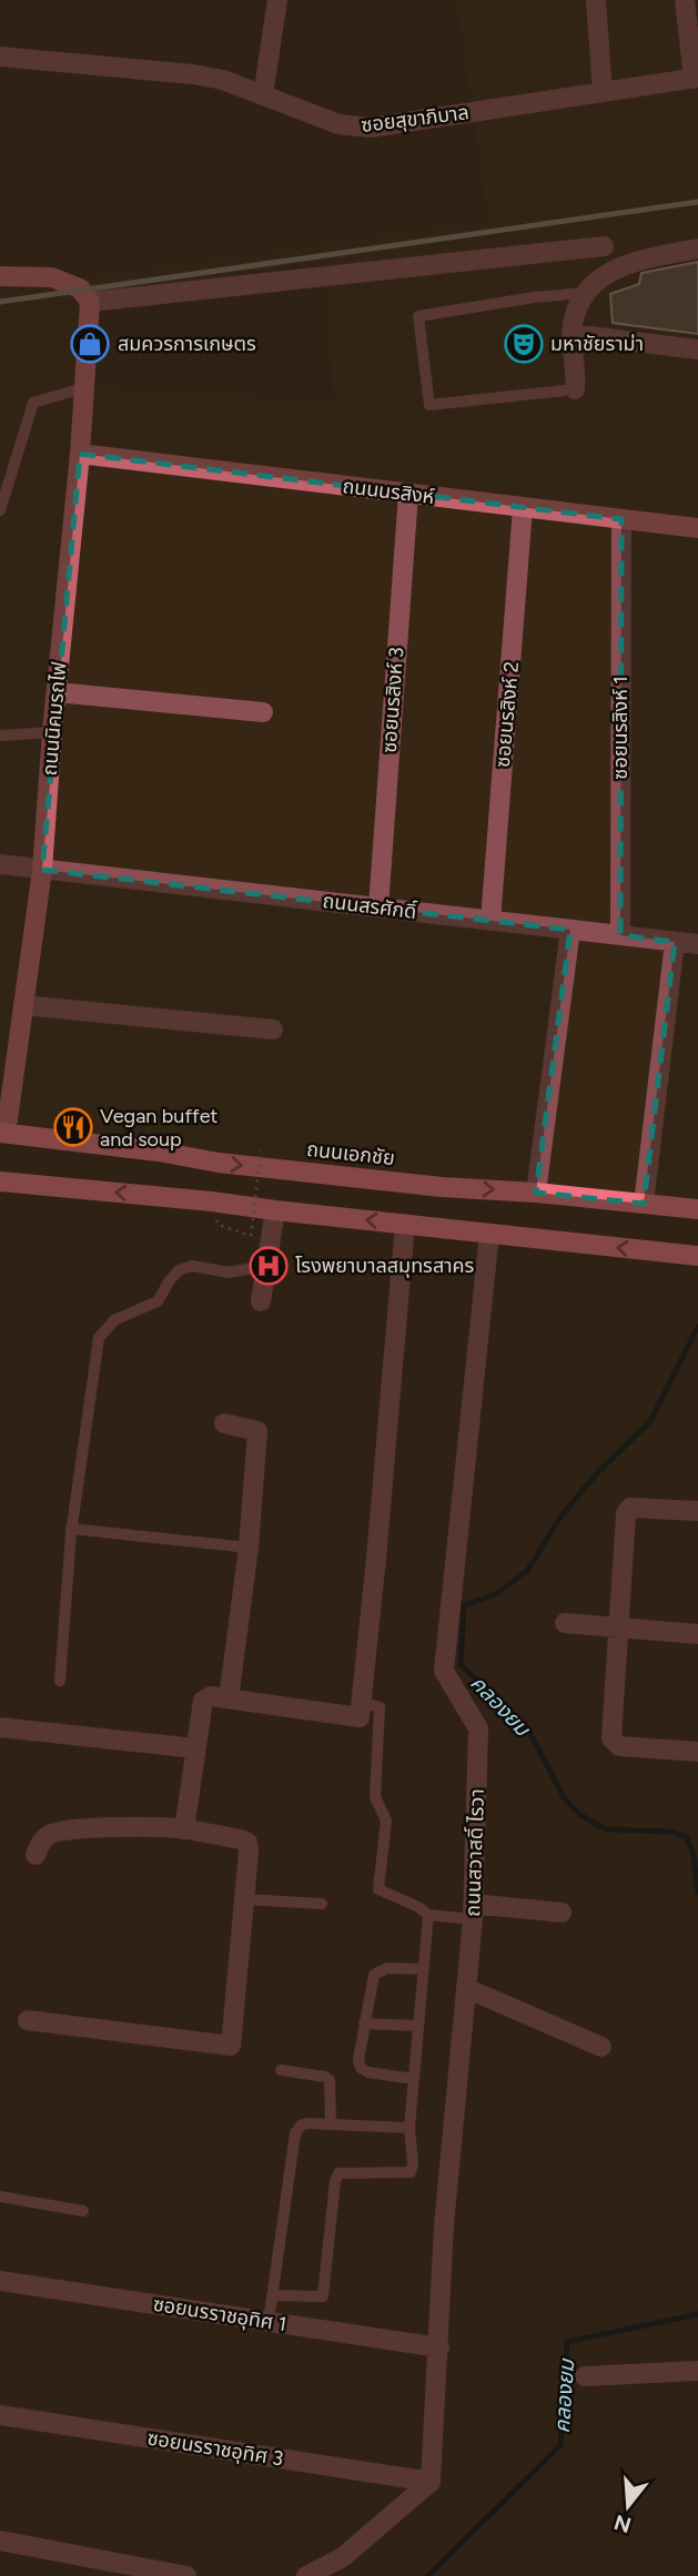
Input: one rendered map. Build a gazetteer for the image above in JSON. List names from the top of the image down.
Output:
{
  "streets": {
    "main road": ["ถนนเอกชัย"],
    "street": [
      "ซอยสุขาภิบาล",
      "ถนนนรสิงห์",
      "ซอยนรสิงห์ 3",
      "ซอยนรสิงห์ 2",
      "ถนนนิคมรถไฟ",
      "ซอยนรสิงห์ 1",
      "ถนนสรศักดิ์",
      "ถนนสวาสดิ์ ไรวา",
      "ซอยนรราชอุทิศ 1",
      "ซอยนรราชอุทิศ 3"
    ]
  },
  "crossings": [
    ["ถนนนรสิงห์", "ซอยนรสิงห์ 3"],
    ["ถนนนรสิงห์", "ซอยนรสิงห์ 2"],
    ["ถนนนรสิงห์", "ถนนนิคมรถไฟ"],
    ["ถนนนรสิงห์", "ซอยนรสิงห์ 1"],
    ["ซอยนรสิงห์ 3", "ถนนสรศักดิ์"],
    ["ซอยนรสิงห์ 2", "ถนนสรศักดิ์"],
    ["ถนนนิคมรถไฟ", "ถนนสรศักดิ์"],
    ["ถนนนิคมรถไฟ", "ถนนเอกชัย"],
    ["ซอยนรสิงห์ 1", "ถนนสรศักดิ์"],
    ["ถนนสวาสดิ์ ไรวา", "ซอยนรราชอุทิศ 1"],
    ["ถนนสวาสดิ์ ไรวา", "ซอยนรราชอุทิศ 3"]
  ],
  "water": ["คลองยม"],
  "places": {
    "shop": ["สมควรการเกษตร"],
    "theatre": ["มหาชัยราม่า"],
    "restaurant": ["Vegan buffet and soup"],
    "hospital": ["โรงพยาบาลสมุทรสาคร"]
  },
  "north": "bottom"
}
